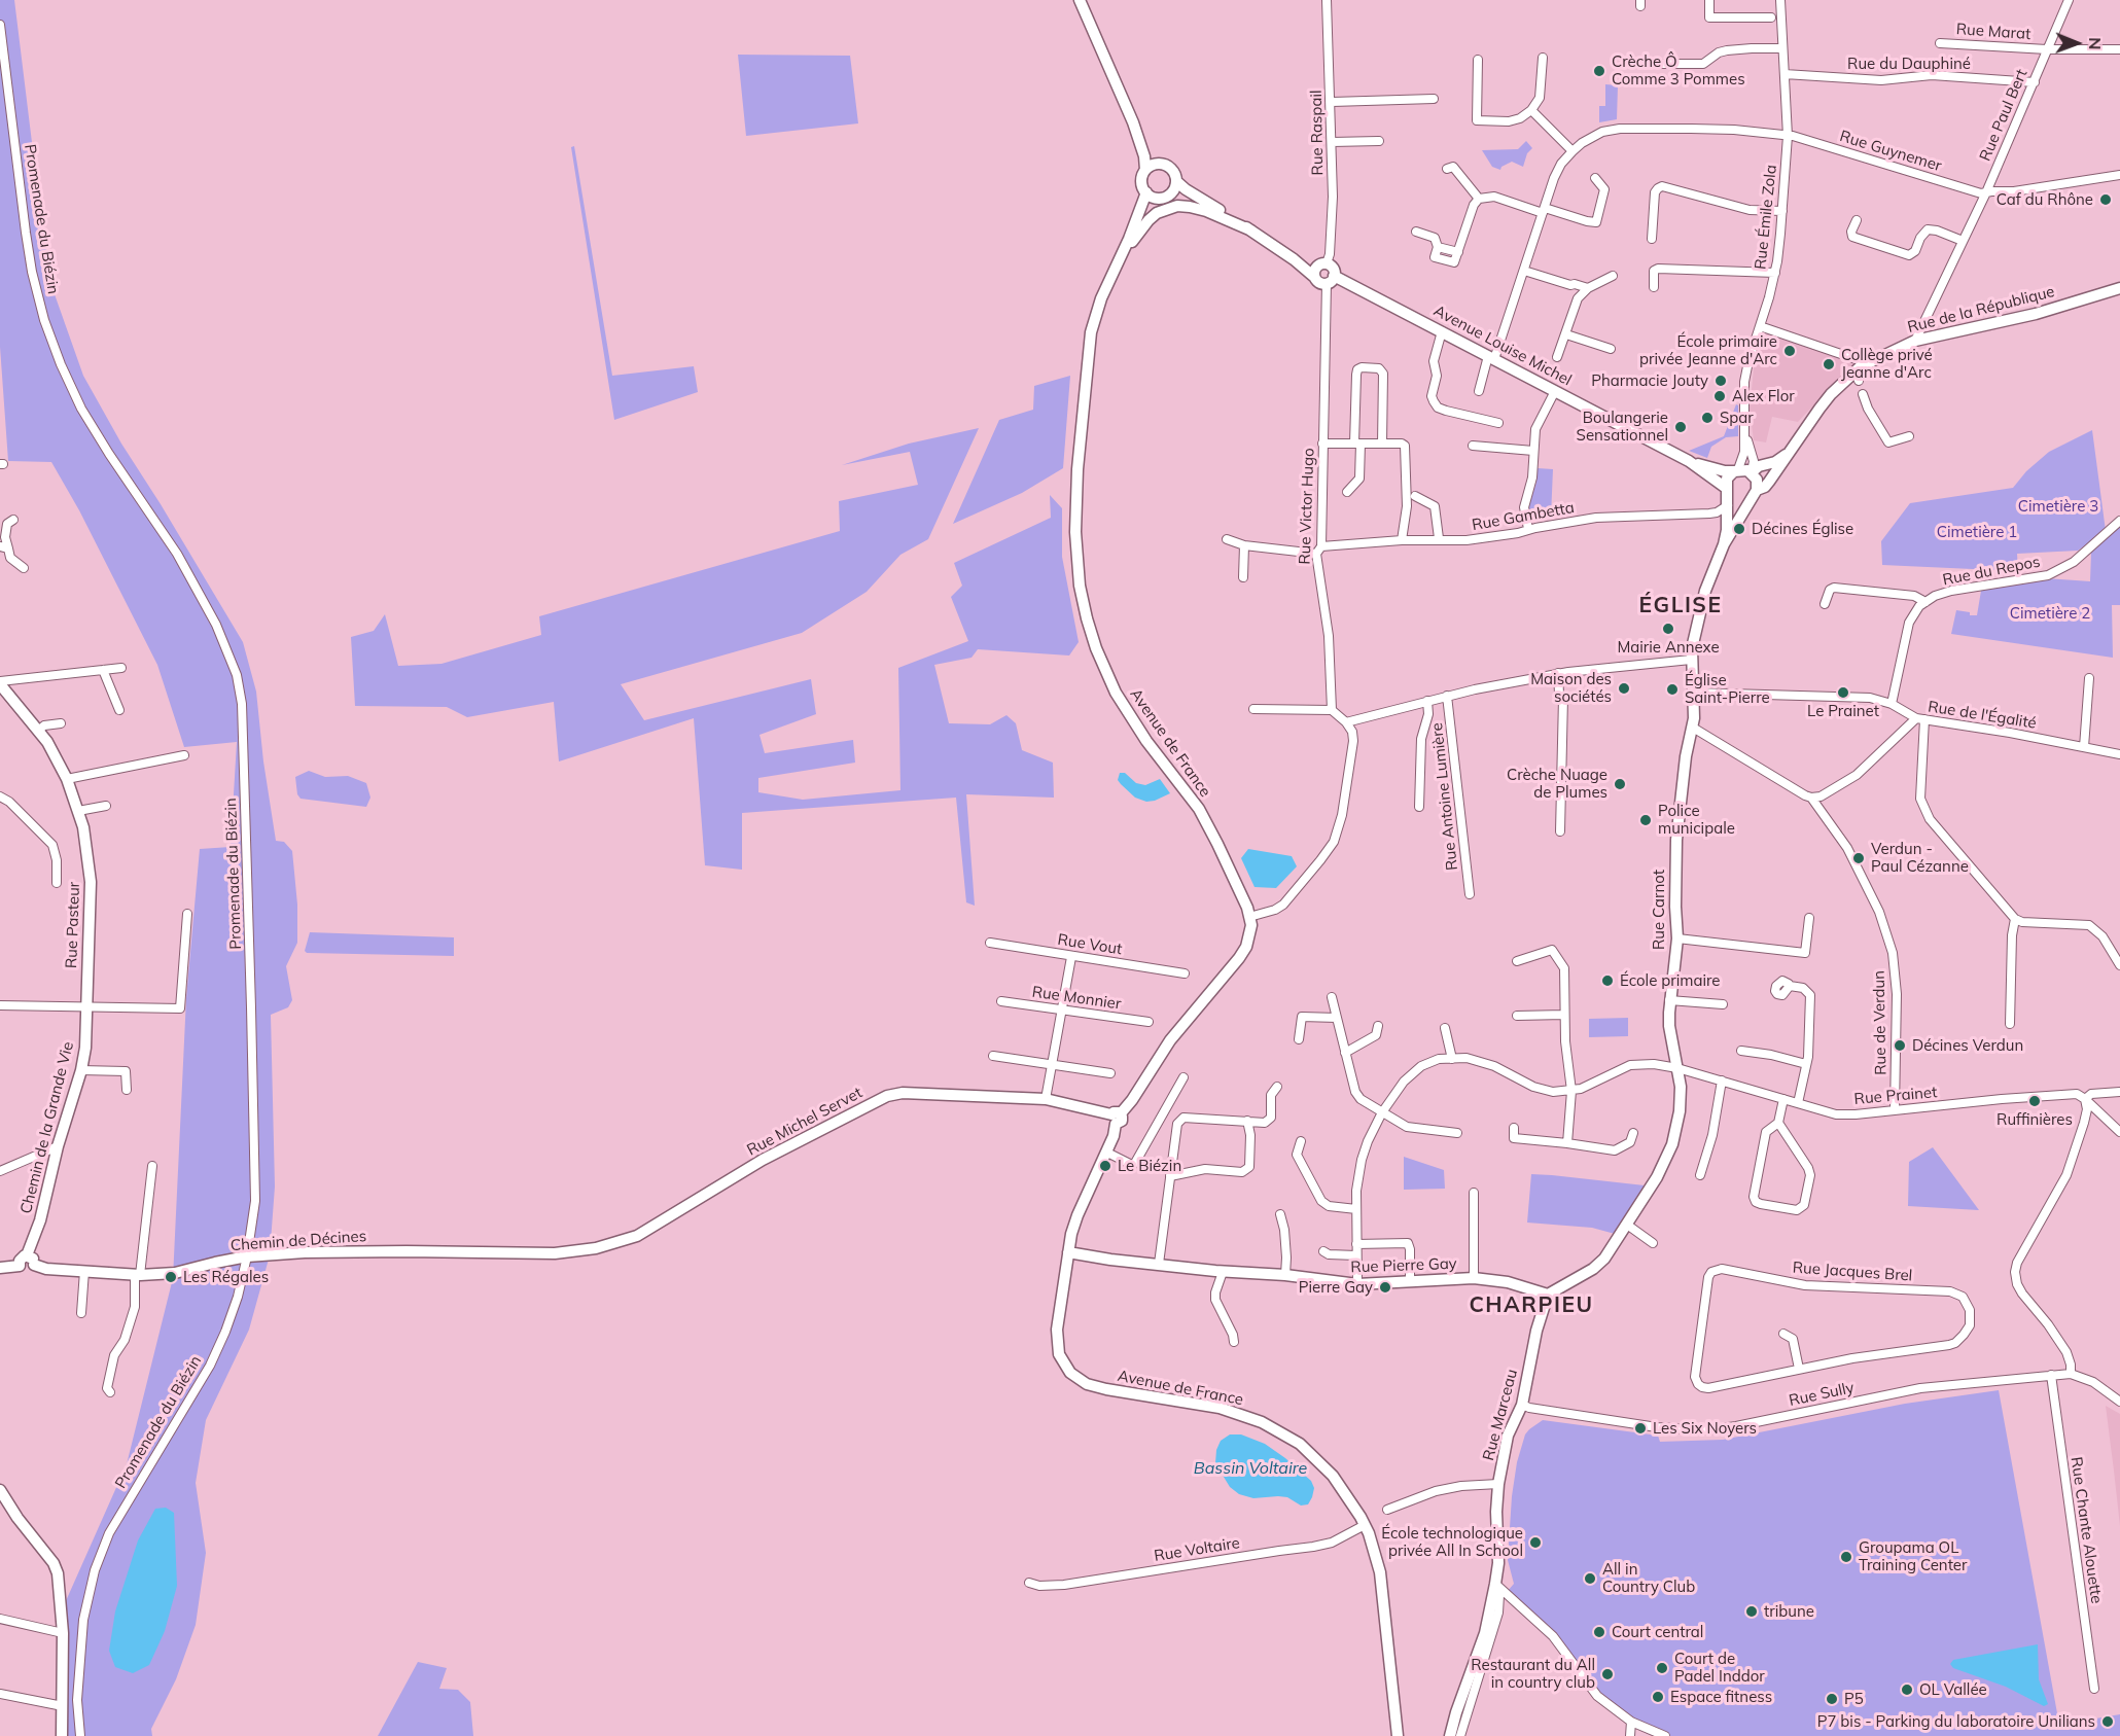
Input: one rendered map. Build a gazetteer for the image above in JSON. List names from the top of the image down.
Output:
{
  "streets": {
    "street": [
      "Rue Marat",
      "Rue du Dauphiné",
      "Rue Paul Bert",
      "Rue Raspail",
      "Rue Guynemer",
      "Rue Émile Zola",
      "Promenade du Biézin",
      "Rue de la République",
      "Avenue Louise Michel",
      "Rue Victor Hugo",
      "Rue Gambetta",
      "Rue du Repos",
      "Rue de l'Égalité",
      "Avenue de France",
      "Rue Antoine Lumière",
      "Rue Carnot",
      "Rue Pasteur",
      "Rue Vout",
      "Rue Monnier",
      "Rue de Verdun",
      "Rue Prainet",
      "Rue Michel Servet",
      "Chemin de la Grande Vie",
      "Chemin de Décines",
      "Rue Pierre Gay",
      "Rue Jacques Brel",
      "Rue Sully",
      "Rue Marceau",
      "Rue Chante Alouette",
      "Rue Voltaire"
    ]
  },
  "crossings": [
    ["Rue Marat", "Rue Paul Bert"],
    ["Rue du Dauphiné", "Rue Paul Bert"],
    ["Rue du Dauphiné", "Rue Émile Zola"],
    ["Rue Paul Bert", "Rue Guynemer"],
    ["Rue Paul Bert", "Rue de la République"],
    ["Rue Raspail", "Avenue Louise Michel"],
    ["Rue Raspail", "Rue Victor Hugo"],
    ["Rue Guynemer", "Rue Émile Zola"],
    ["Rue Guynemer", "Avenue Louise Michel"],
    ["Rue Émile Zola", "Rue de la République"],
    ["Rue Émile Zola", "Avenue Louise Michel"],
    ["Promenade du Biézin", "Chemin de Décines"],
    ["Rue de la République", "Avenue Louise Michel"],
    ["Rue de la République", "Rue Gambetta"],
    ["Rue de la République", "Rue de l'Égalité"],
    ["Rue de la République", "Rue Antoine Lumière"],
    ["Rue de la République", "Rue Carnot"],
    ["Avenue Louise Michel", "Rue Victor Hugo"],
    ["Rue Victor Hugo", "Rue Gambetta"],
    ["Rue de l'Égalité", "Rue Carnot"],
    ["Avenue de France", "Rue Michel Servet"],
    ["Avenue de France", "Rue Pierre Gay"],
    ["Avenue de France", "Rue Voltaire"],
    ["Rue Carnot", "Rue de Verdun"],
    ["Rue Carnot", "Rue Prainet"],
    ["Rue Carnot", "Rue Pierre Gay"],
    ["Rue Carnot", "Rue Marceau"],
    ["Rue Pasteur", "Chemin de la Grande Vie"],
    ["Rue de Verdun", "Rue Prainet"],
    ["Rue Michel Servet", "Chemin de Décines"],
    ["Chemin de la Grande Vie", "Chemin de Décines"],
    ["Rue Pierre Gay", "Rue Marceau"],
    ["Rue Sully", "Rue Marceau"],
    ["Rue Sully", "Rue Chante Alouette"]
  ],
  "districts": ["ÉGLISE", "CHARPIEU"],
  "water": ["Bassin Voltaire"],
  "parks": ["Cimetière 3", "Cimetière 1", "Cimetière 2"],
  "places": [
    "Crèche Ô Comme 3 Pommes",
    "Caf du Rhône",
    "École primaire privée Jeanne d'Arc",
    "Collège privé Jeanne d'Arc",
    "Pharmacie Jouty",
    "Alex Flor",
    "Spar",
    "Boulangerie Sensationnel",
    "Décines Église",
    "Mairie Annexe",
    "Maison des sociétés",
    "Église Saint-Pierre",
    "Le Prainet",
    "Crèche Nuage de Plumes",
    "Police municipale",
    "Verdun - Paul Cézanne",
    "École primaire",
    "Décines Verdun",
    "Ruffinières",
    "Le Biézin",
    "Les Régales",
    "Pierre Gay",
    "Les Six Noyers",
    "École technologique privée All In School",
    "Groupama OL Training Center",
    "All in Country Club",
    "tribune",
    "Court central",
    "Court de Padel Inddor",
    "Restaurant du All in country club",
    "OL Vallée",
    "Espace fitness",
    "P5",
    "P7 bis - Parking du laboratoire Unilians"
  ],
  "north": "right"
}
